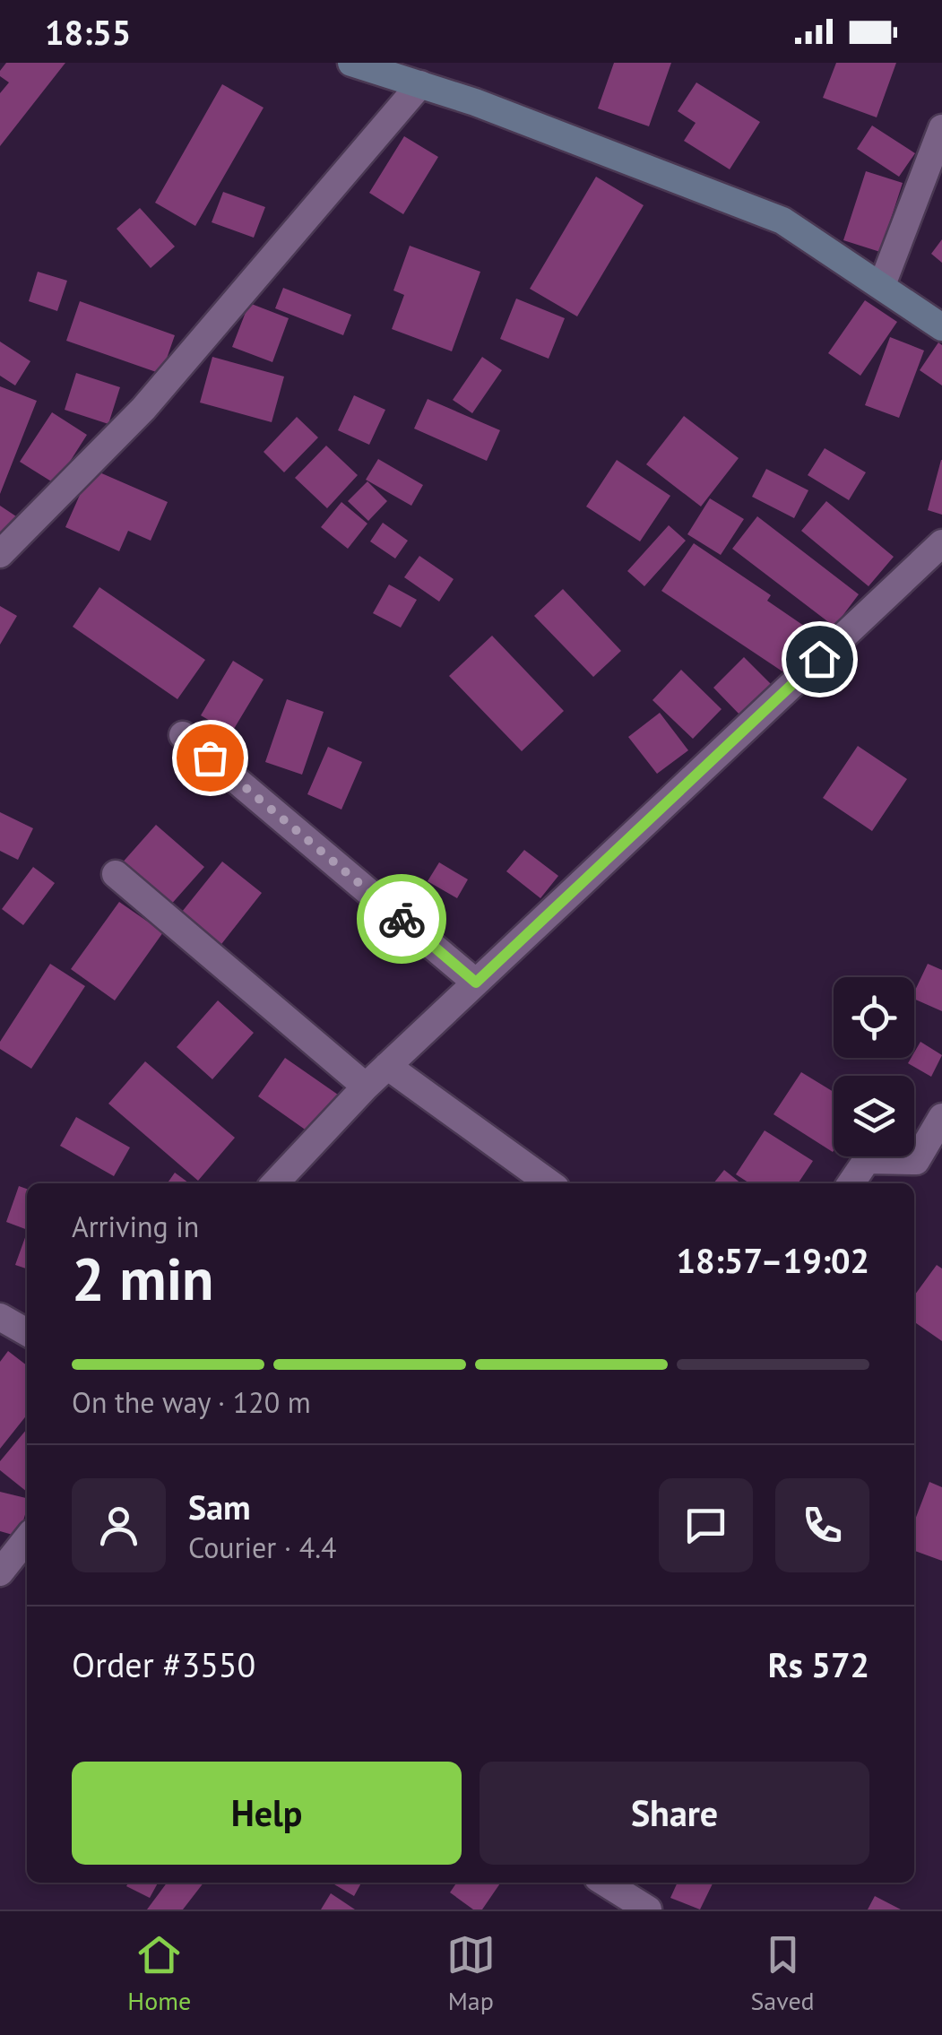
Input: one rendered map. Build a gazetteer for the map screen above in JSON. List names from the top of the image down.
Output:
{
  "page": {
    "status": "18:55",
    "heading": ["2 min", "Arriving in", "18:57–19:02"],
    "panel": [
      "Sam",
      "Courier · 4.4",
      "Order #3550",
      "Rs 572"
    ],
    "bar": "On the way · 120 m",
    "buttons": ["Help", "Share"],
    "tabs": ["Home", "Map", "Saved"]
  }
}
